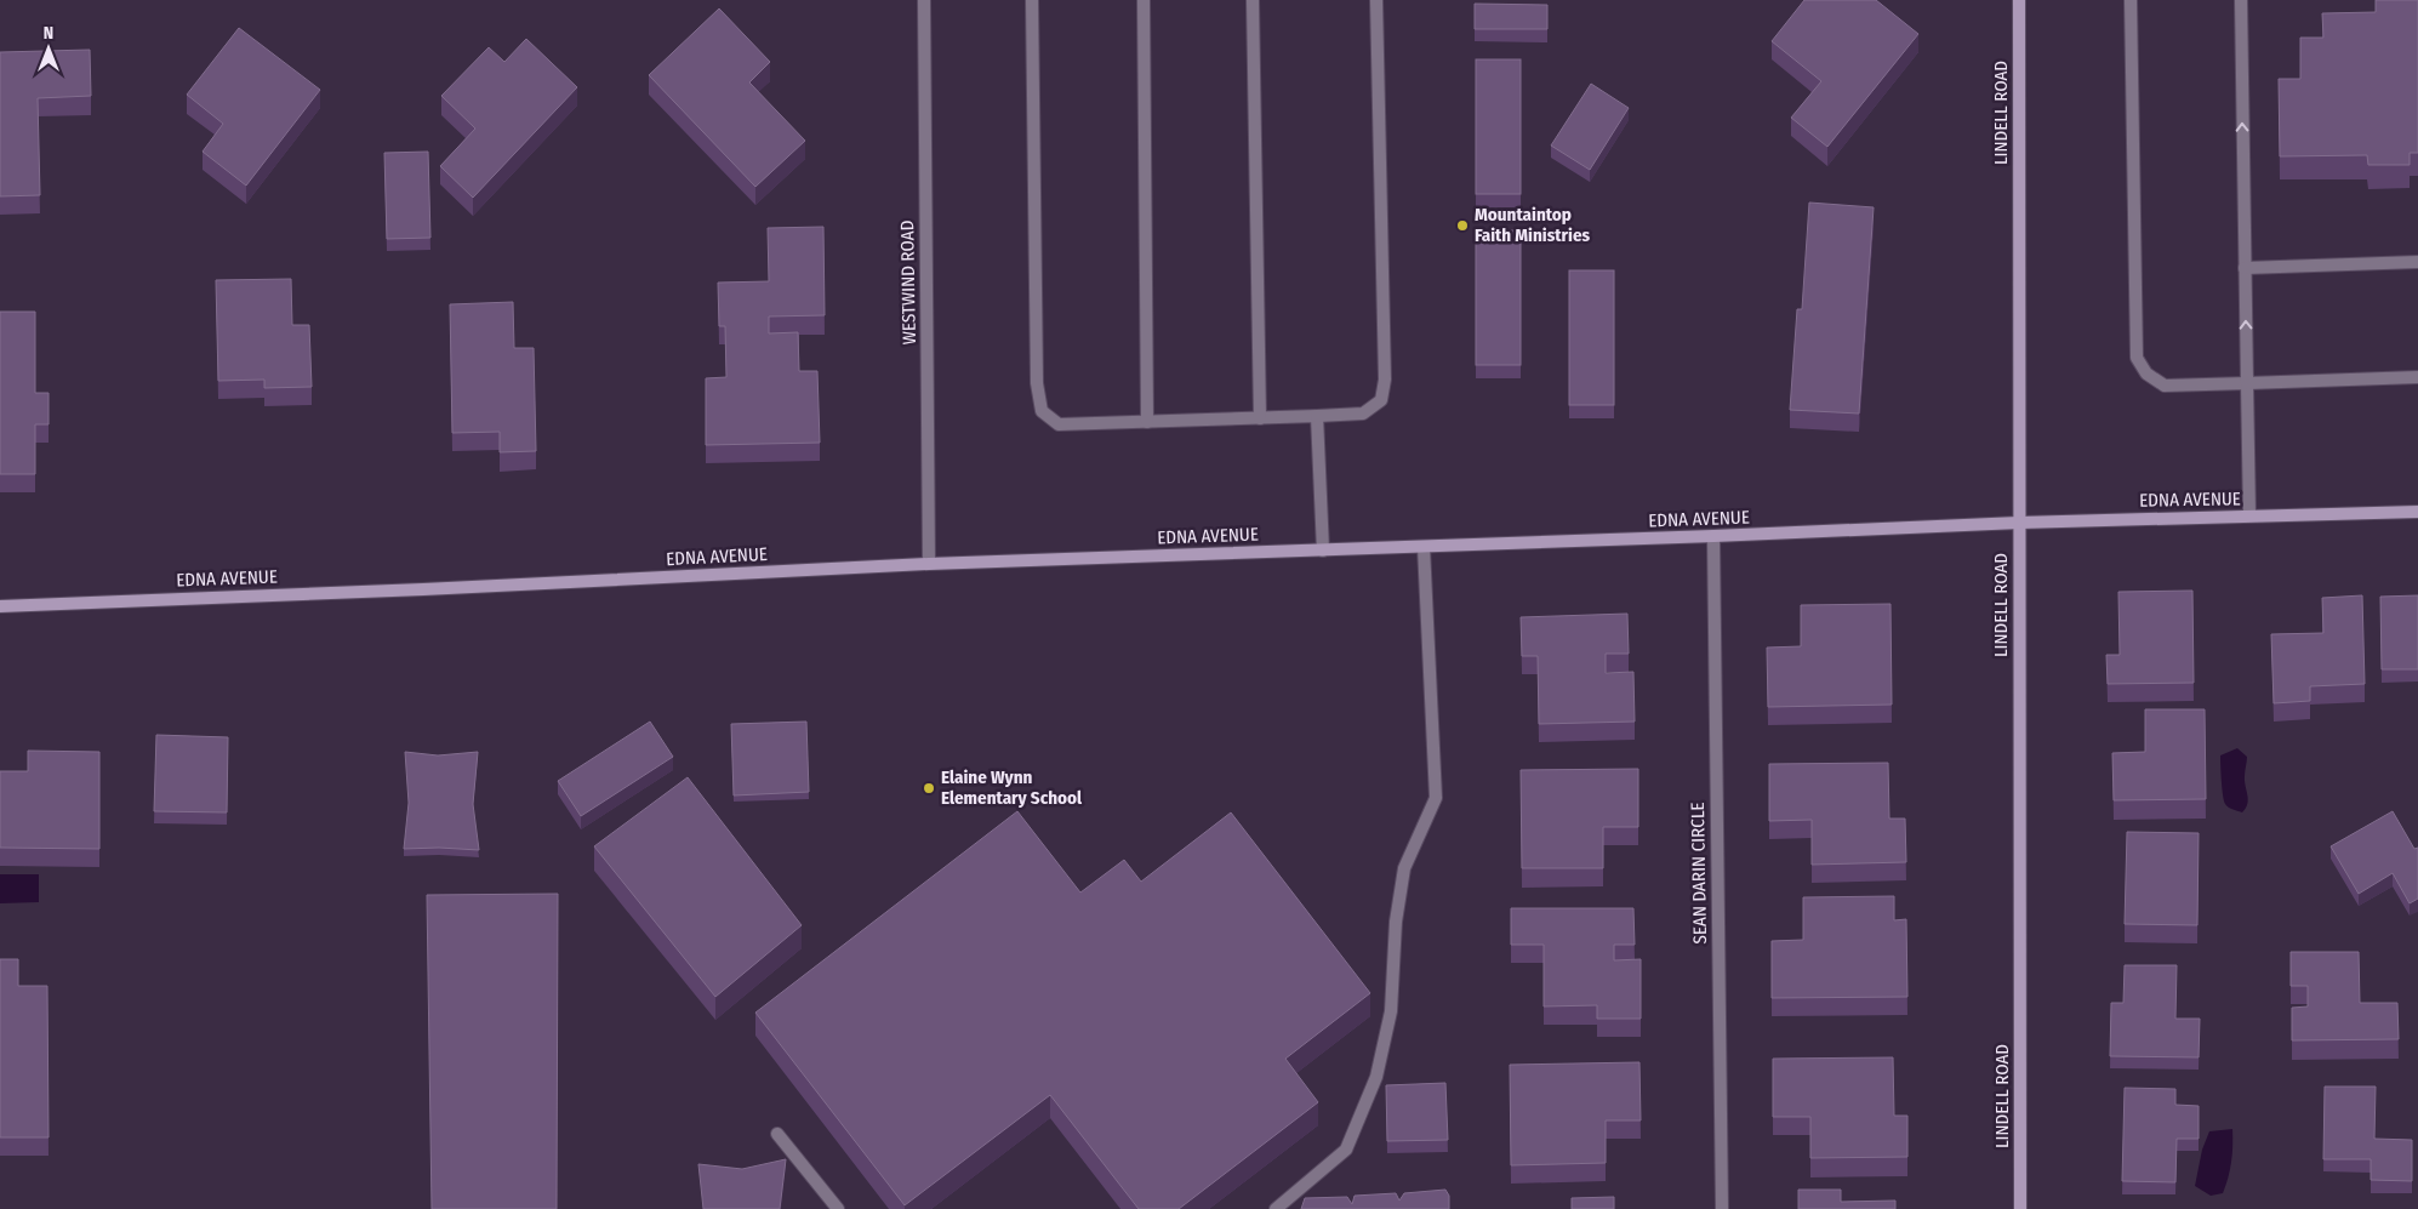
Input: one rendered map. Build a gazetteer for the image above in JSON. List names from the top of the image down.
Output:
{
  "streets": {
    "street": [
      "LINDELL ROAD",
      "WESTWIND ROAD",
      "EDNA AVENUE",
      "SEAN DARIN CIRCLE"
    ]
  },
  "crossings": [
    ["LINDELL ROAD", "EDNA AVENUE"],
    ["WESTWIND ROAD", "EDNA AVENUE"],
    ["EDNA AVENUE", "SEAN DARIN CIRCLE"]
  ],
  "places": ["Mountaintop Faith Ministries", "Elaine Wynn Elementary School"],
  "north": "top"
}
